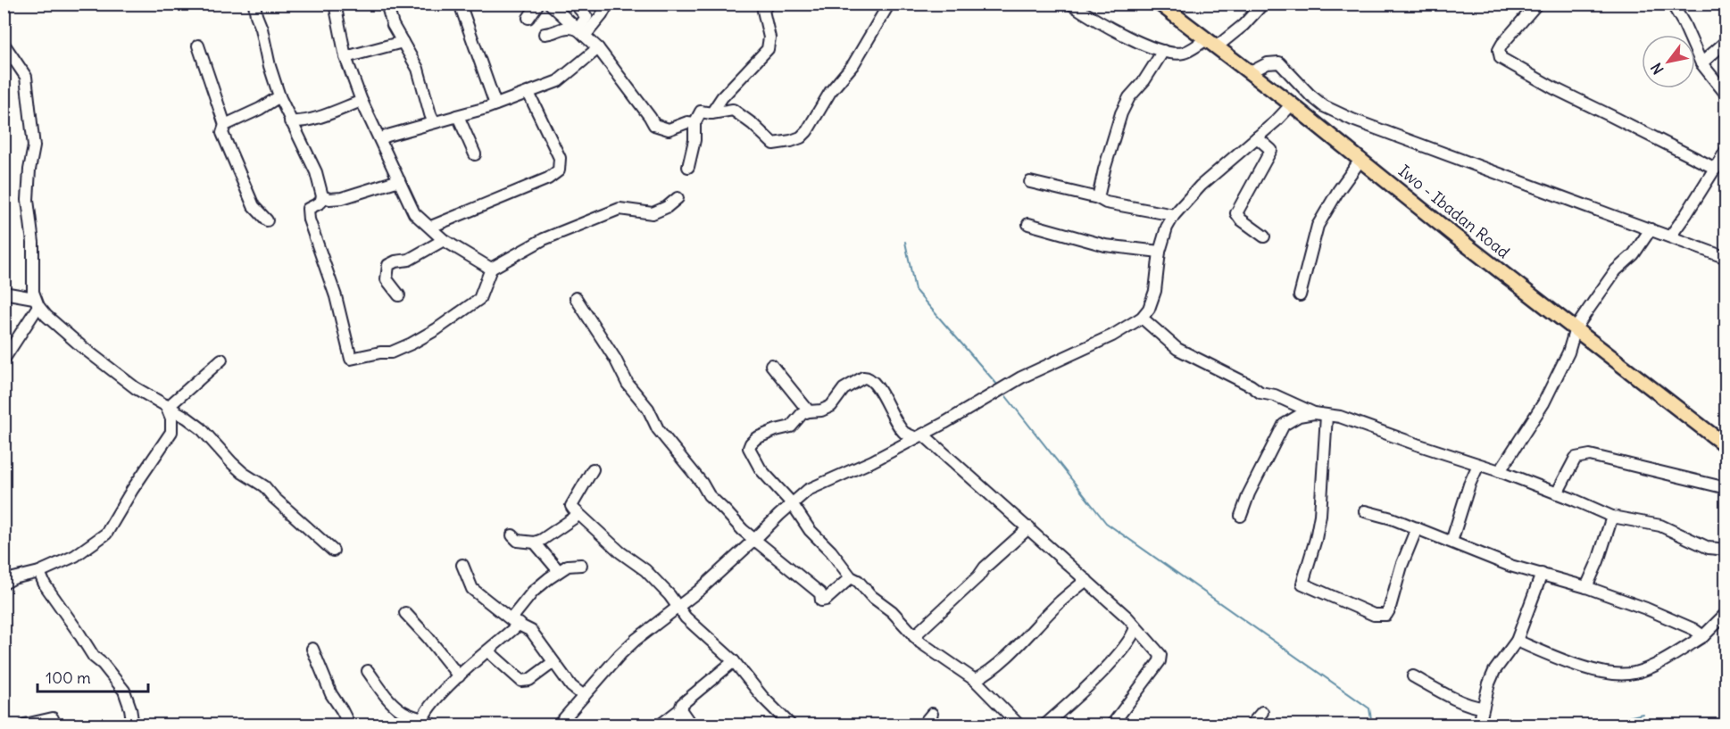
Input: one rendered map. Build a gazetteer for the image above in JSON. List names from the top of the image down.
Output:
{
  "streets": {
    "main road": ["Iwo - Ibadan Road"]
  },
  "scale_bar": "100 m",
  "north": "bottom left"
}
